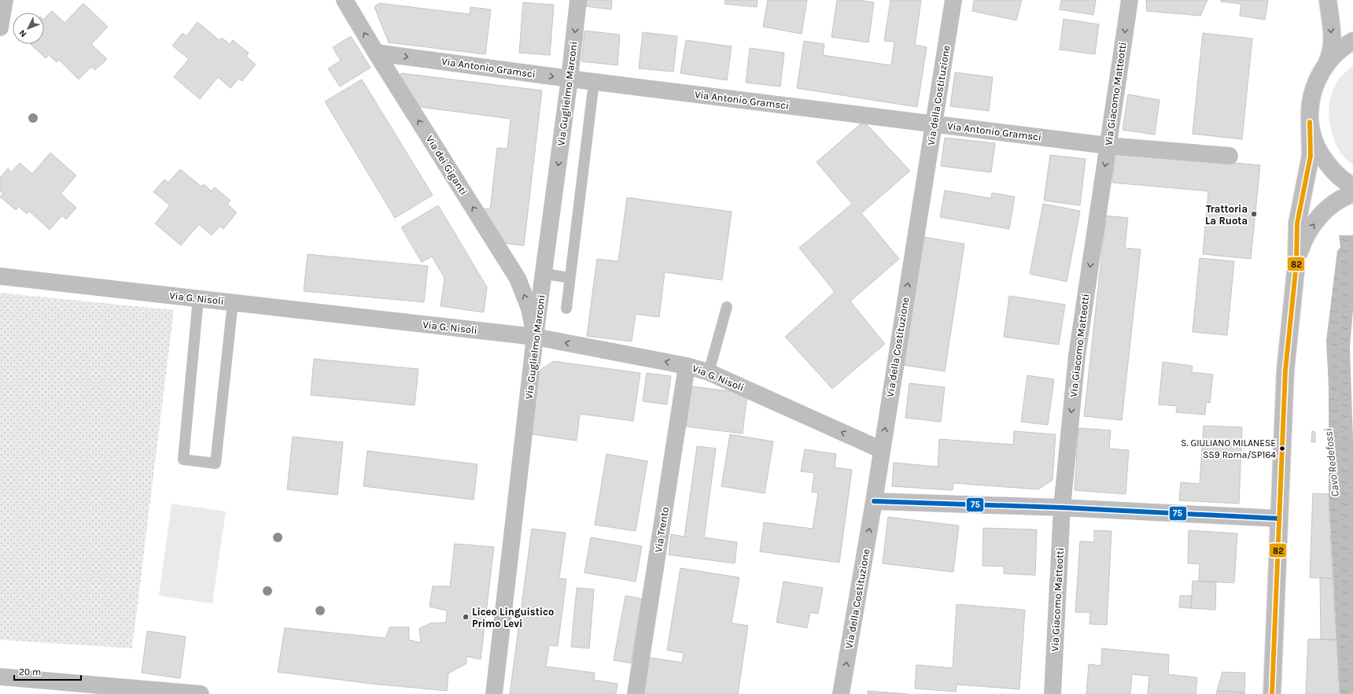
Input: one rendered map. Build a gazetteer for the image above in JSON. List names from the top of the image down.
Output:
{
  "streets": {
    "street": [
      "Via Antonio Gramsci",
      "Via Guglielmo Marconi",
      "Via Giacomo Matteotti",
      "Via della Costituzione",
      "Via dei Giganti",
      "Via G. Nisoli",
      "Via Trento"
    ]
  },
  "crossings": [
    ["Via Antonio Gramsci", "Via Guglielmo Marconi"],
    ["Via Antonio Gramsci", "Via Giacomo Matteotti"],
    ["Via Antonio Gramsci", "Via della Costituzione"],
    ["Via Antonio Gramsci", "Via dei Giganti"],
    ["Via Guglielmo Marconi", "Via dei Giganti"],
    ["Via Guglielmo Marconi", "Via G. Nisoli"],
    ["Via della Costituzione", "Via G. Nisoli"],
    ["Via dei Giganti", "Via G. Nisoli"],
    ["Via G. Nisoli", "Via Trento"]
  ],
  "one_way": [
    "Via Guglielmo Marconi",
    "Via Giacomo Matteotti",
    "Via della Costituzione",
    "Via dei Giganti",
    "Via G. Nisoli"
  ],
  "water": ["Cavo Redefossi"],
  "places": ["Trattoria La Ruota", "S. GIULIANO MILANESE SS9 Roma/SP164", "Liceo Linguistico Primo Levi"],
  "lines": ["transit line 82", "transit line 75"],
  "scale_bar": "20 m",
  "north": "bottom left"
}
